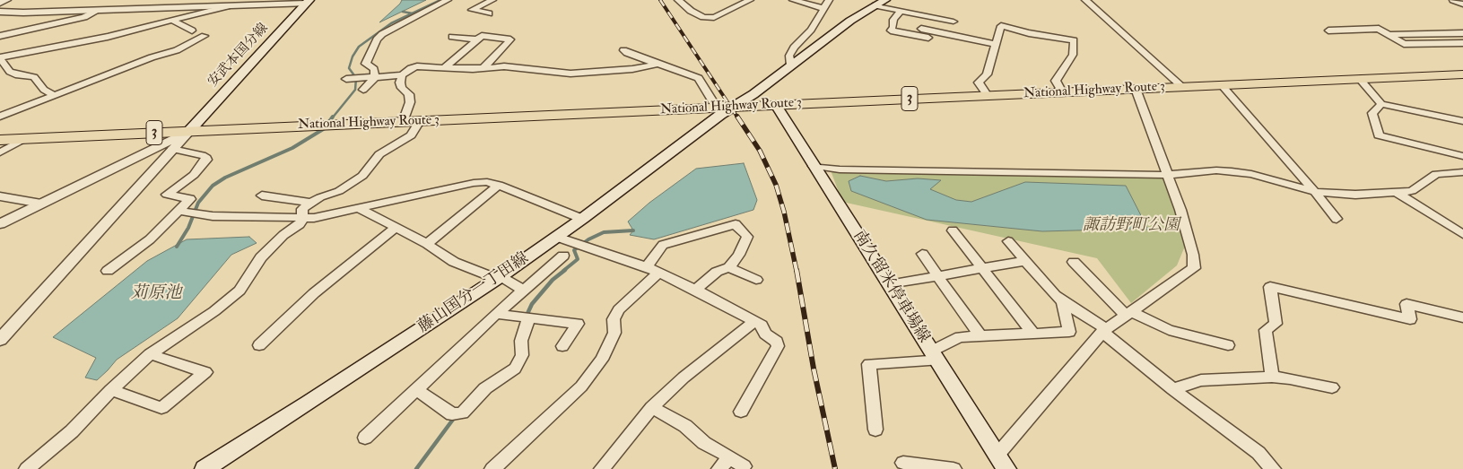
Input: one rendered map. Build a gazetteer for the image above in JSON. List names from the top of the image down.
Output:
{
  "streets": {
    "highway": ["National Highway Route 3", "3"],
    "main road": ["安武本国分線", "南久留米停車場線", "藤山国分一丁田線"]
  },
  "crossings": [
    ["安武本国分線", "National Highway Route 3"],
    ["National Highway Route 3", "南久留米停車場線"],
    ["National Highway Route 3", "藤山国分一丁田線"]
  ],
  "water": ["苅原池"],
  "parks": ["諏訪野町公園"]
}
